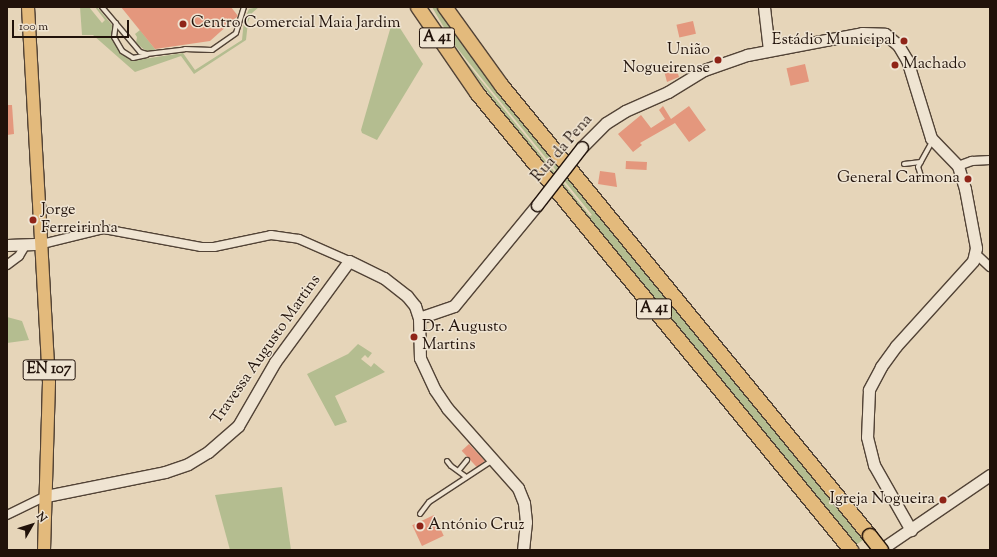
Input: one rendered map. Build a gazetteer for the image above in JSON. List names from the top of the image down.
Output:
{
  "streets": {
    "highway": ["A 41"],
    "main road": ["EN 107"],
    "street": ["Rua da Pena", "Travessa Augusto Martins"]
  },
  "crossings": [
    ["Travessa Augusto Martins", "EN 107"]
  ],
  "places": [
    "Centro Comercial Maia Jardim",
    "Estádio Municipal",
    "União Nogueirense",
    "Machado",
    "General Carmona",
    "Jorge Ferreirinha",
    "Dr. Augusto Martins",
    "Igreja Nogueira",
    "António Cruz"
  ],
  "scale_bar": "100 m",
  "north": "top right"
}
